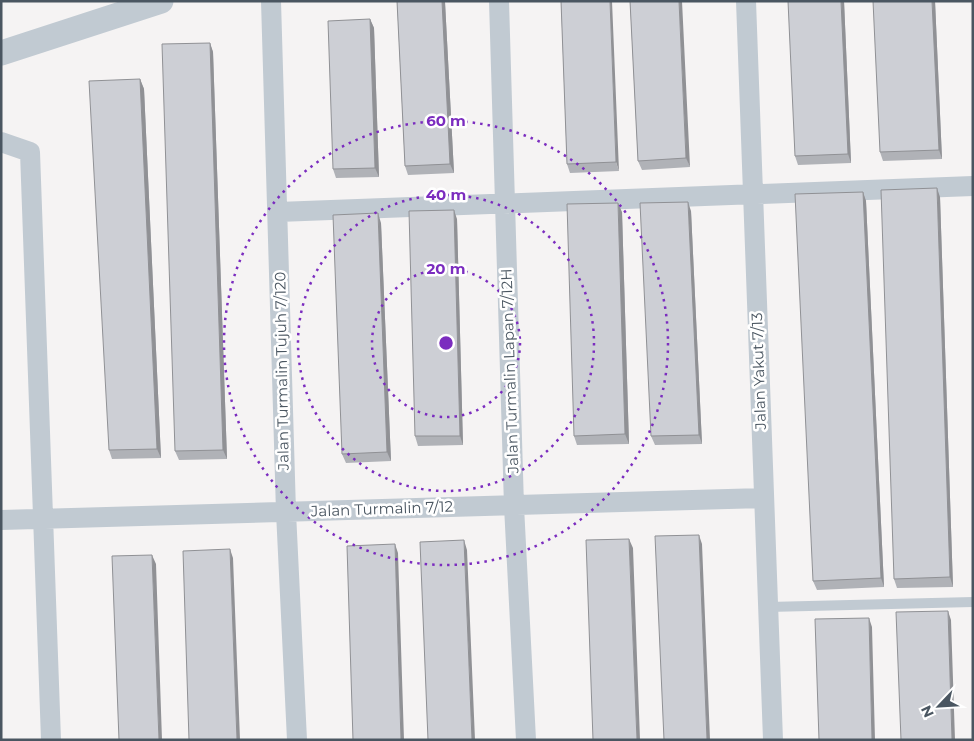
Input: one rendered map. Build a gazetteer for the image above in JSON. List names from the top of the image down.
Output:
{
  "streets": {
    "street": [
      "Jalan Turmalin Tujuh 7/120",
      "Jalan Turmalin Lapan 7/12H",
      "Jalan Yakut 7/13",
      "Jalan Turmalin 7/12"
    ]
  },
  "crossings": [
    ["Jalan Turmalin Tujuh 7/120", "Jalan Turmalin 7/12"],
    ["Jalan Turmalin Lapan 7/12H", "Jalan Turmalin 7/12"],
    ["Jalan Yakut 7/13", "Jalan Turmalin 7/12"]
  ],
  "north": "bottom left",
  "rings": ["60 m", "40 m", "20 m"]
}
